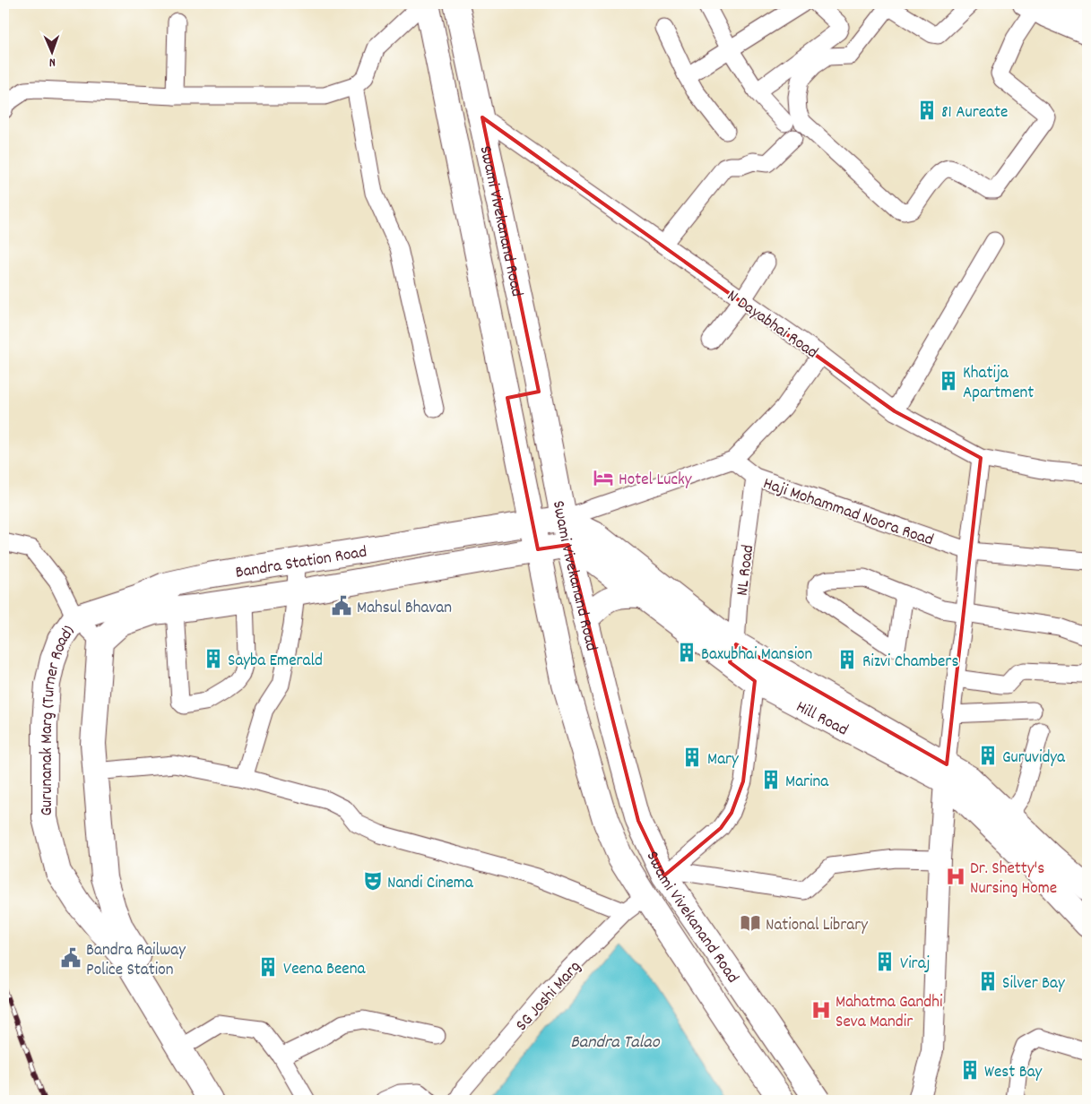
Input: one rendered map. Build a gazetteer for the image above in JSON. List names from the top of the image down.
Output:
{
  "streets": {
    "main road": [
      "Swami Vivekanand Road",
      "Bandra Station Road",
      "Hill Road",
      "Gurunanak Marg (Turner Road)"
    ],
    "street": [
      "N Dayabhai Road",
      "Haji Mohammad Noora Road",
      "NL Road",
      "SG Joshi Marg"
    ]
  },
  "crossings": [
    ["Swami Vivekanand Road", "N Dayabhai Road"],
    ["Swami Vivekanand Road", "Bandra Station Road"],
    ["Swami Vivekanand Road", "Hill Road"],
    ["Swami Vivekanand Road", "SG Joshi Marg"],
    ["Haji Mohammad Noora Road", "NL Road"],
    ["Bandra Station Road", "Hill Road"],
    ["Bandra Station Road", "Gurunanak Marg (Turner Road)"],
    ["NL Road", "Hill Road"]
  ],
  "water": ["Bandra Talao"],
  "places": {
    "building": [
      "81 Aureate",
      "Khatija Apartment",
      "Baxubhai Mansion",
      "Sayba Emerald",
      "Rizvi Chambers",
      "Guruvidya",
      "Mary",
      "Marina",
      "Viraj",
      "Veena Beena",
      "Silver Bay",
      "West Bay"
    ],
    "hotel": ["Hotel Lucky"],
    "public building": ["Mahsul Bhavan", "Bandra Railway Police Station"],
    "hospital": ["Dr. Shetty's Nursing Home", "Mahatma Gandhi Seva Mandir"],
    "theatre": ["Nandi Cinema"],
    "library": ["National Library"]
  },
  "north": "bottom"
}
